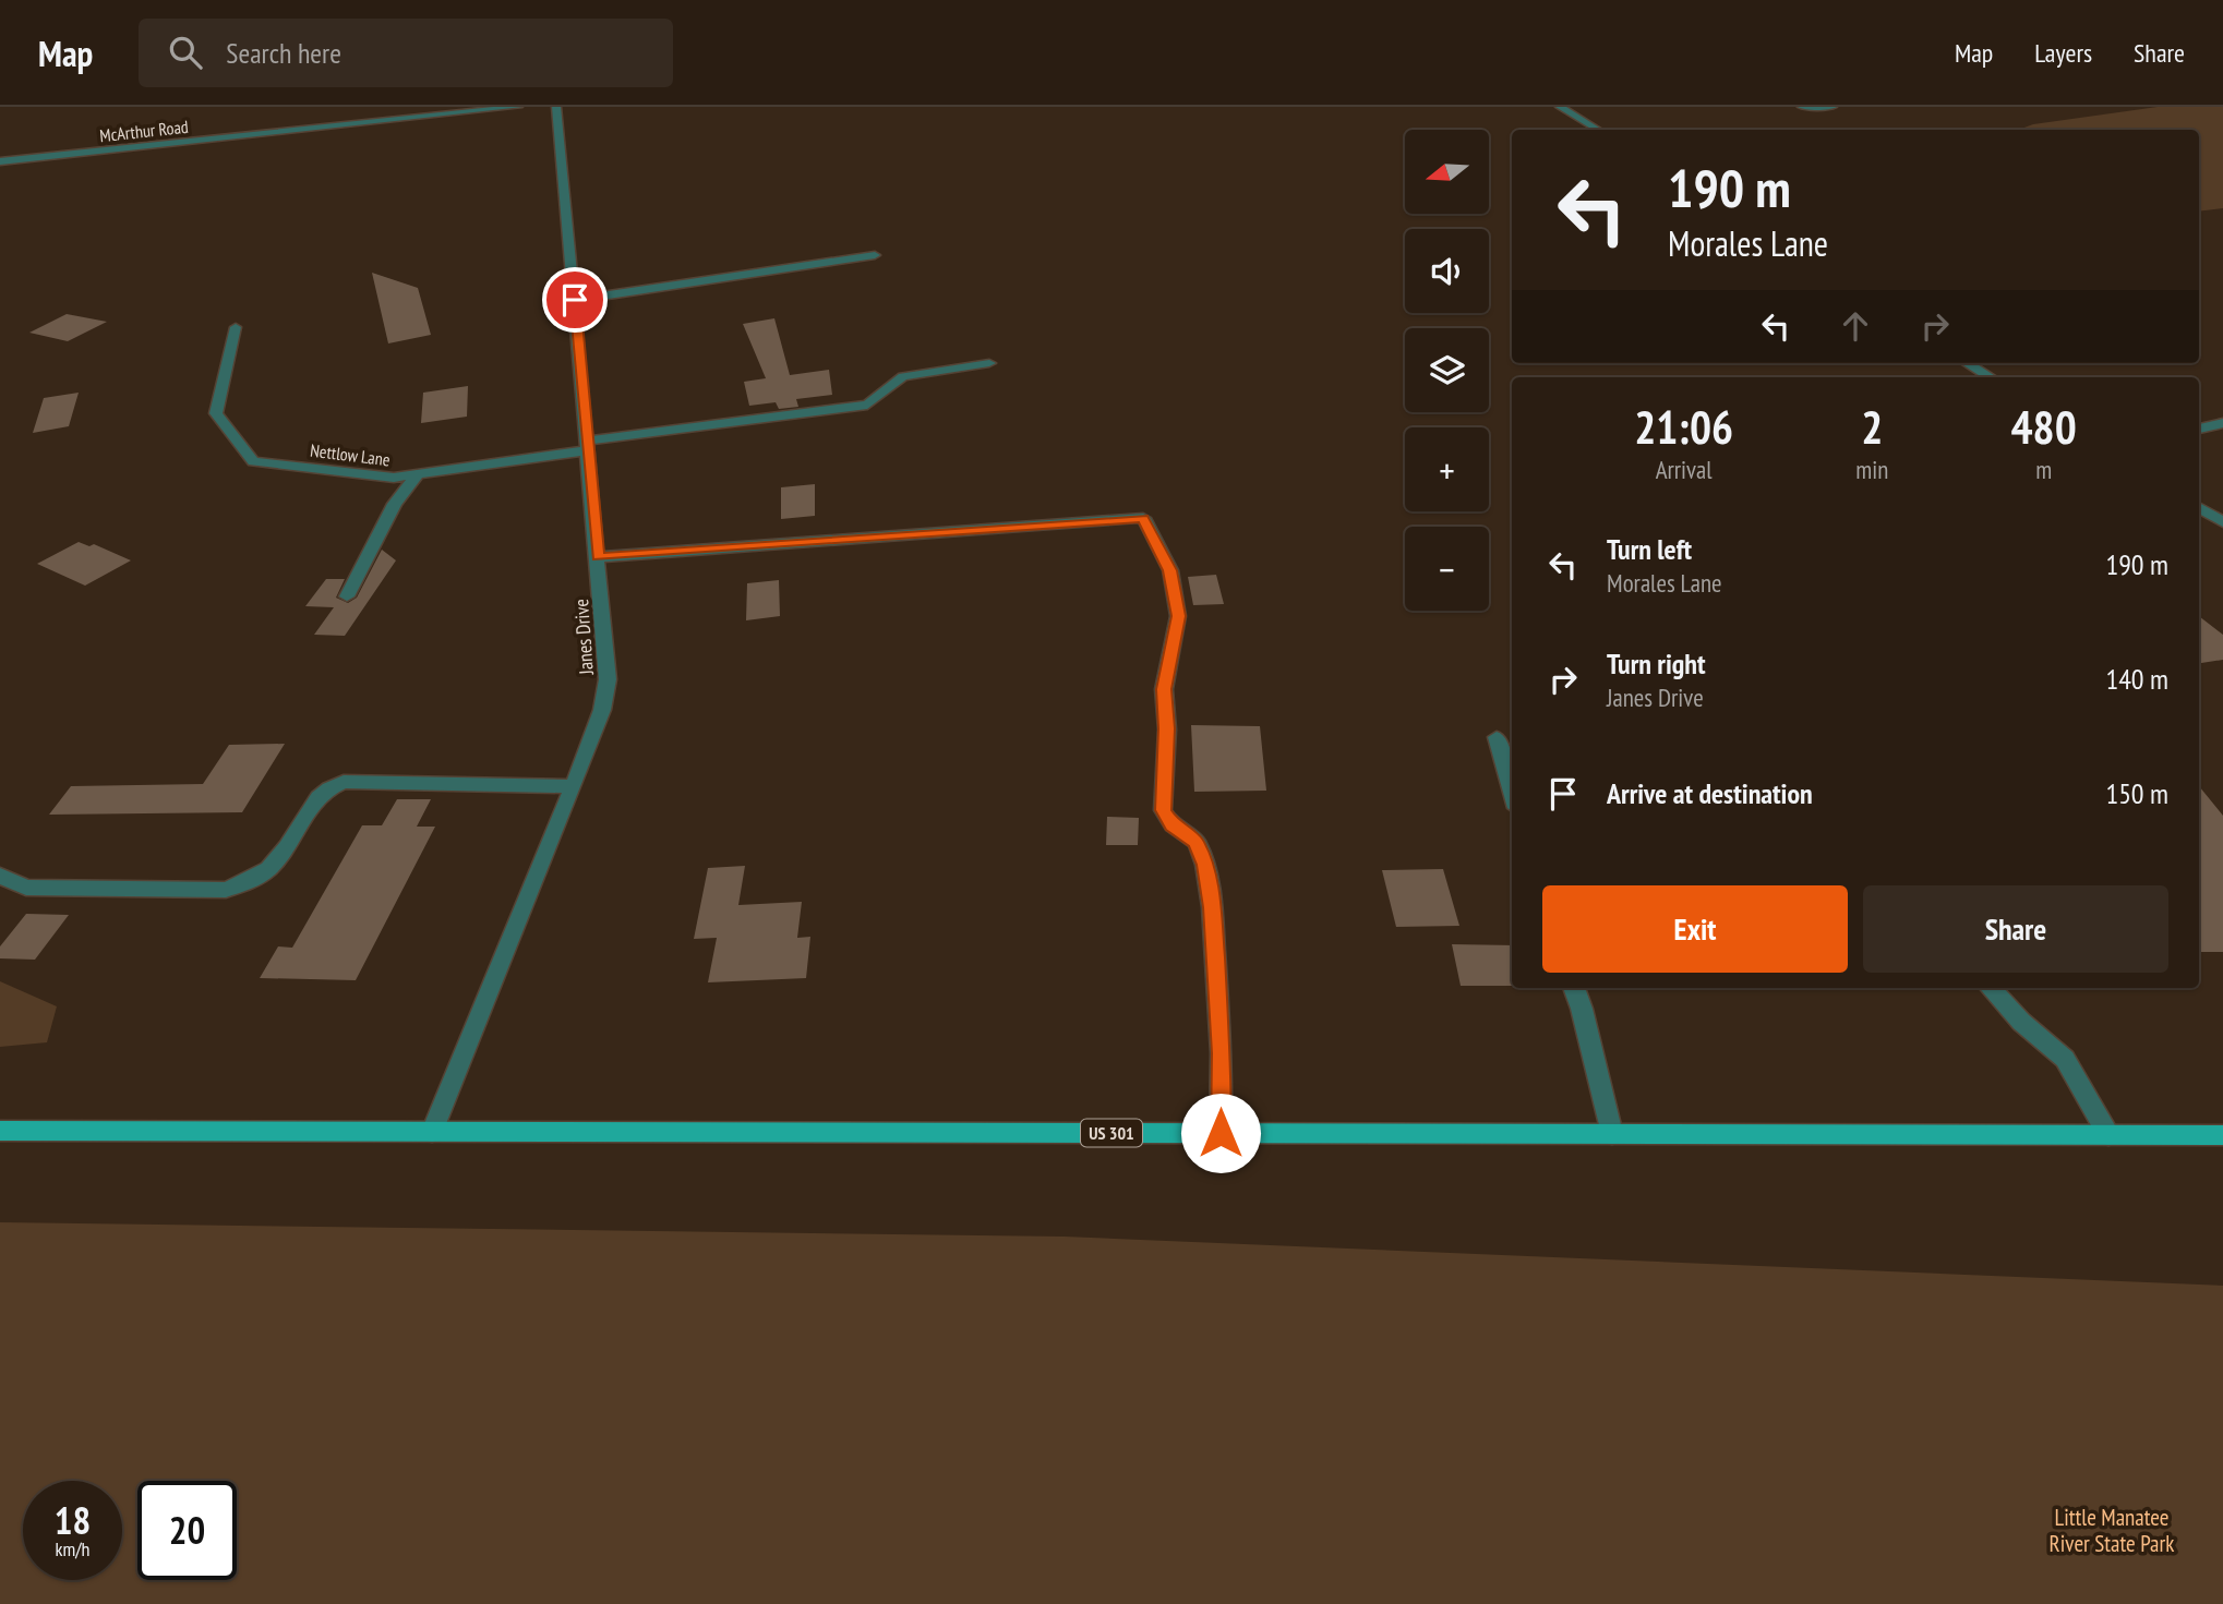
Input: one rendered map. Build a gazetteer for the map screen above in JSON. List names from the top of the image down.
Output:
{
  "streets": {
    "main road": ["US 301"],
    "street": ["McArthur Road", "Nettlow Lane", "Janes Drive"]
  },
  "crossings": [
    ["Nettlow Lane", "Janes Drive"],
    ["Janes Drive", "US 301"]
  ],
  "parks": ["Little Manatee River State Park"],
  "north": "left",
  "page": {
    "header": "Map",
    "search": "Search here",
    "nav": ["Map", "Layers", "Share"],
    "map_buttons": ["+", "−"],
    "turn": ["190 m", "Morales Lane"],
    "eta": [
      "21:06",
      "Arrival",
      "2",
      "min",
      "480",
      "m"
    ],
    "list": [
      {
        "name": "Turn left",
        "note": "Morales Lane",
        "value": "190 m"
      },
      {
        "name": "Turn right",
        "note": "Janes Drive",
        "value": "140 m"
      },
      {
        "name": "Arrive at destination",
        "value": "150 m"
      }
    ],
    "buttons": ["Exit", "Share"],
    "speed": "18 km/h",
    "limit": "20"
  }
}
